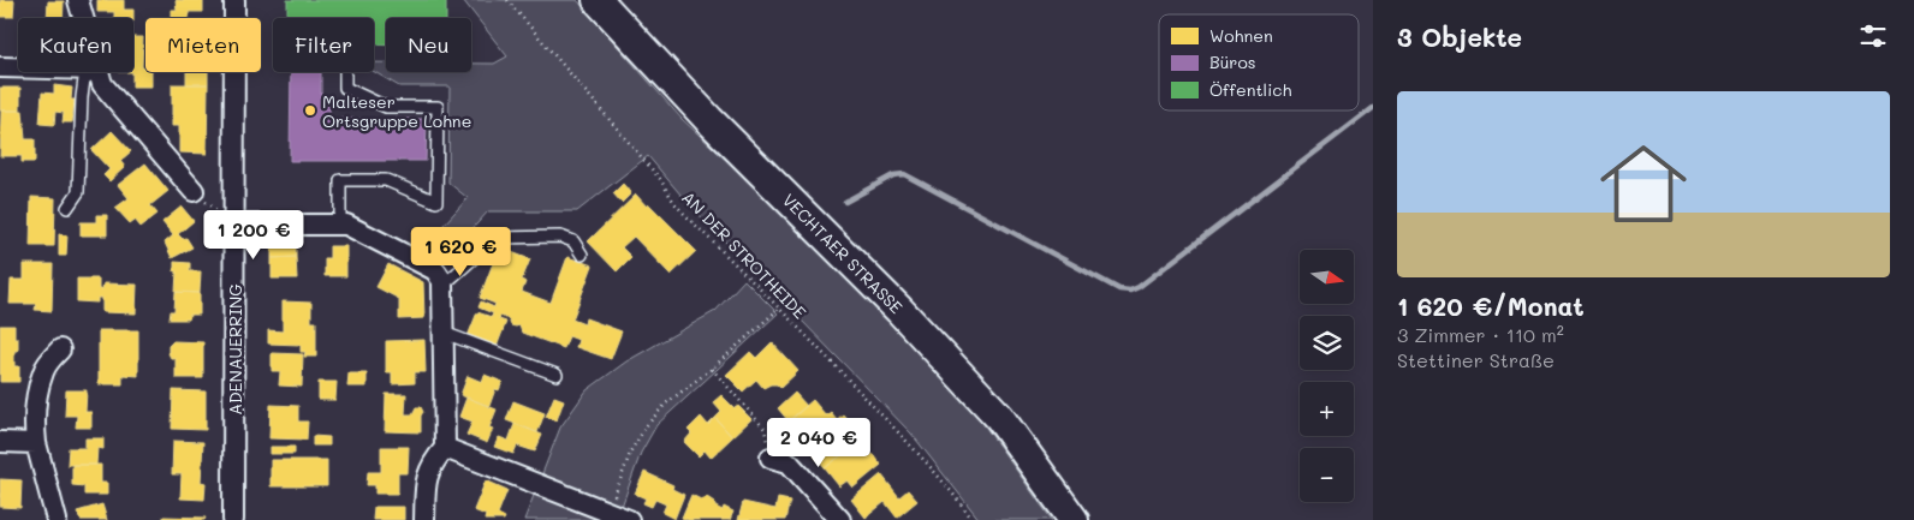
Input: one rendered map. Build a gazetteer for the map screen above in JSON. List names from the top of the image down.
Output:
{
  "streets": {
    "main road": ["VECHTAER STRASSE"],
    "street": ["ADENAUERRING"],
    "path": ["AN DER STROTHEIDE"]
  },
  "places": ["Malteser Ortsgruppe Lohne"],
  "legend": ["Wohnen", "Büros", "Öffentlich"],
  "north": "right",
  "page": {
    "heading": "3 Objekte",
    "chip": [
      "Kaufen",
      "Mieten",
      "Filter",
      "Neu"
    ],
    "list": [
      {
        "name": "1 620 €/Monat",
        "note": "3 Zimmer · 110 m² · Stettiner Straße"
      }
    ],
    "price": ["1 200 €", "1 620 €", "2 040 €"],
    "map_buttons": ["+", "−"]
  }
}
